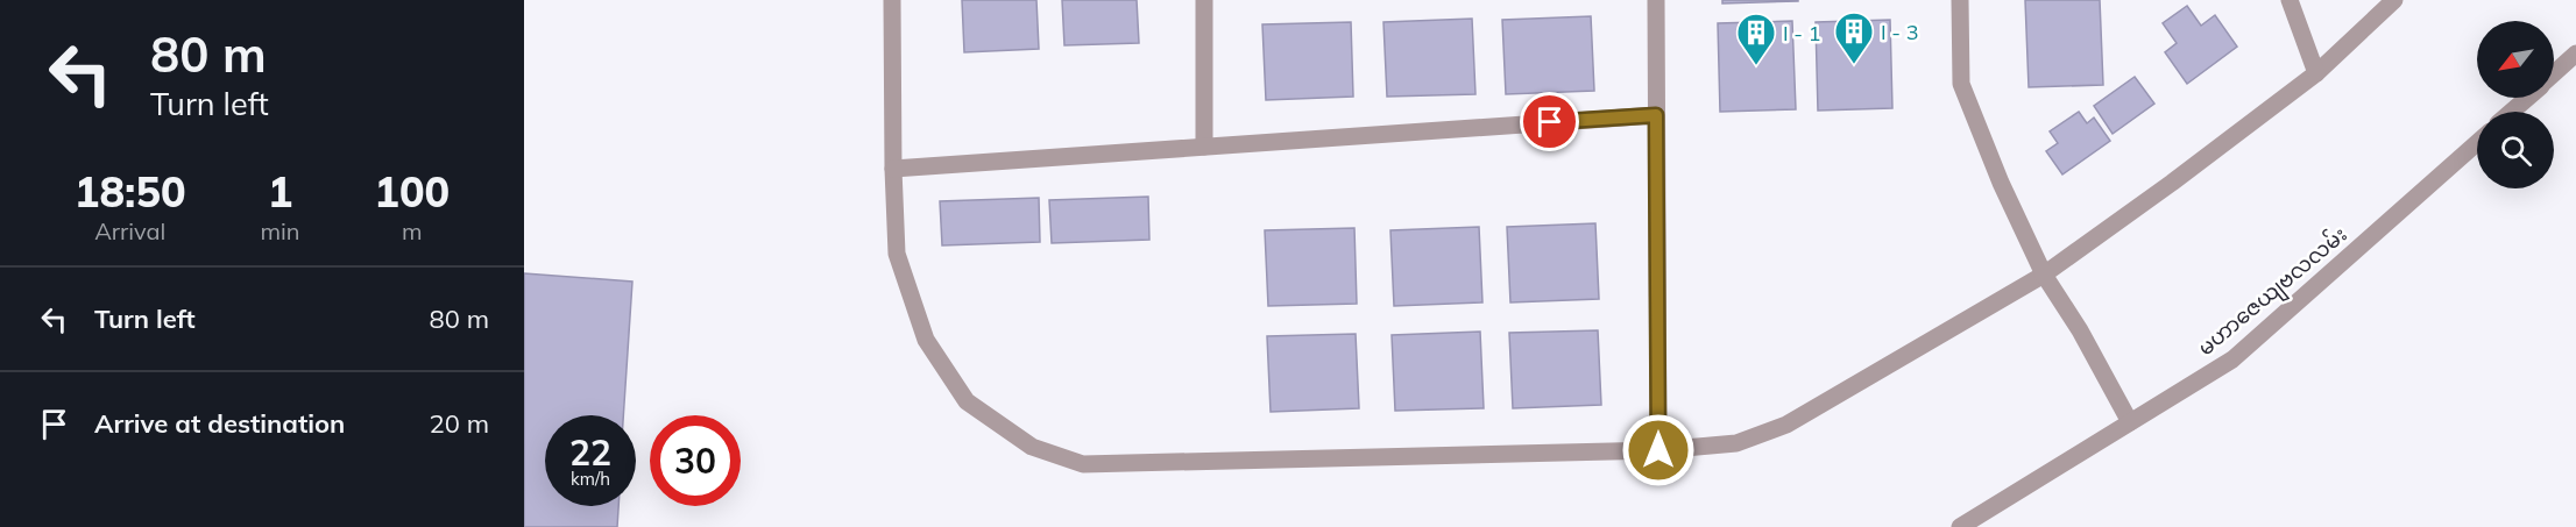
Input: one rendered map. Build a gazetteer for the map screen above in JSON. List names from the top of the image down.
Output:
{
  "streets": {
    "street": ["မဟာဇေယျဗလလမ်း"]
  },
  "places": {
    "building": ["I - 3", "I - 1"]
  },
  "north": "bottom left",
  "page": {
    "turn": ["80 m", "Turn left"],
    "eta": [
      "18:50",
      "Arrival",
      "1",
      "min",
      "100",
      "m"
    ],
    "list": [
      {
        "name": "Turn left",
        "value": "80 m"
      },
      {
        "name": "Arrive at destination",
        "value": "20 m"
      }
    ],
    "speed": "22 km/h",
    "limit": "30"
  }
}
